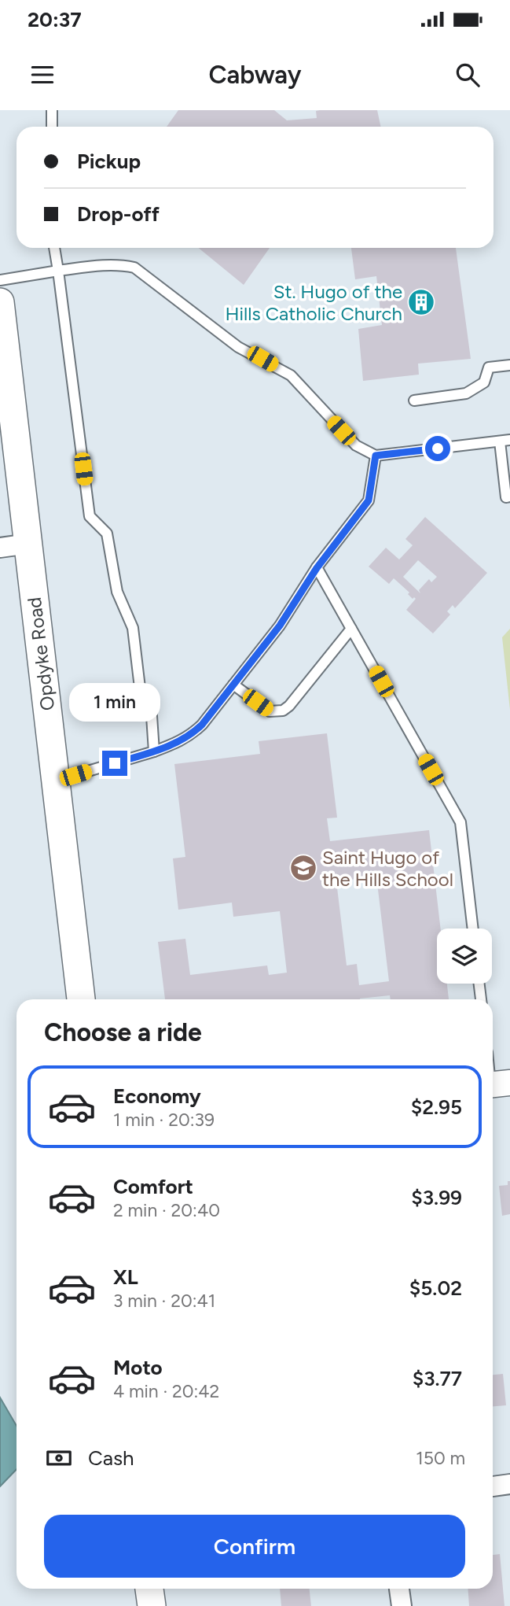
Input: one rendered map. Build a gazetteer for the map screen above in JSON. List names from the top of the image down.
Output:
{
  "streets": {
    "main road": ["Opdyke Road"]
  },
  "places": {
    "building": ["St. Hugo of the Hills Catholic Church"],
    "school or university": ["Saint Hugo of the Hills School"]
  },
  "page": {
    "status": "20:37",
    "header": "Cabway",
    "banner": ["Pickup", "Drop-off"],
    "bubble": "1 min",
    "heading": "Choose a ride",
    "list": [
      {
        "name": "Economy",
        "note": "1 min · 20:39",
        "value": "$2.95"
      },
      {
        "name": "Comfort",
        "note": "2 min · 20:40",
        "value": "$3.99"
      },
      {
        "name": "XL",
        "note": "3 min · 20:41",
        "value": "$5.02"
      },
      {
        "name": "Moto",
        "note": "4 min · 20:42",
        "value": "$3.77"
      }
    ],
    "pay": ["Cash", "150 m"],
    "buttons": "Confirm"
  }
}
